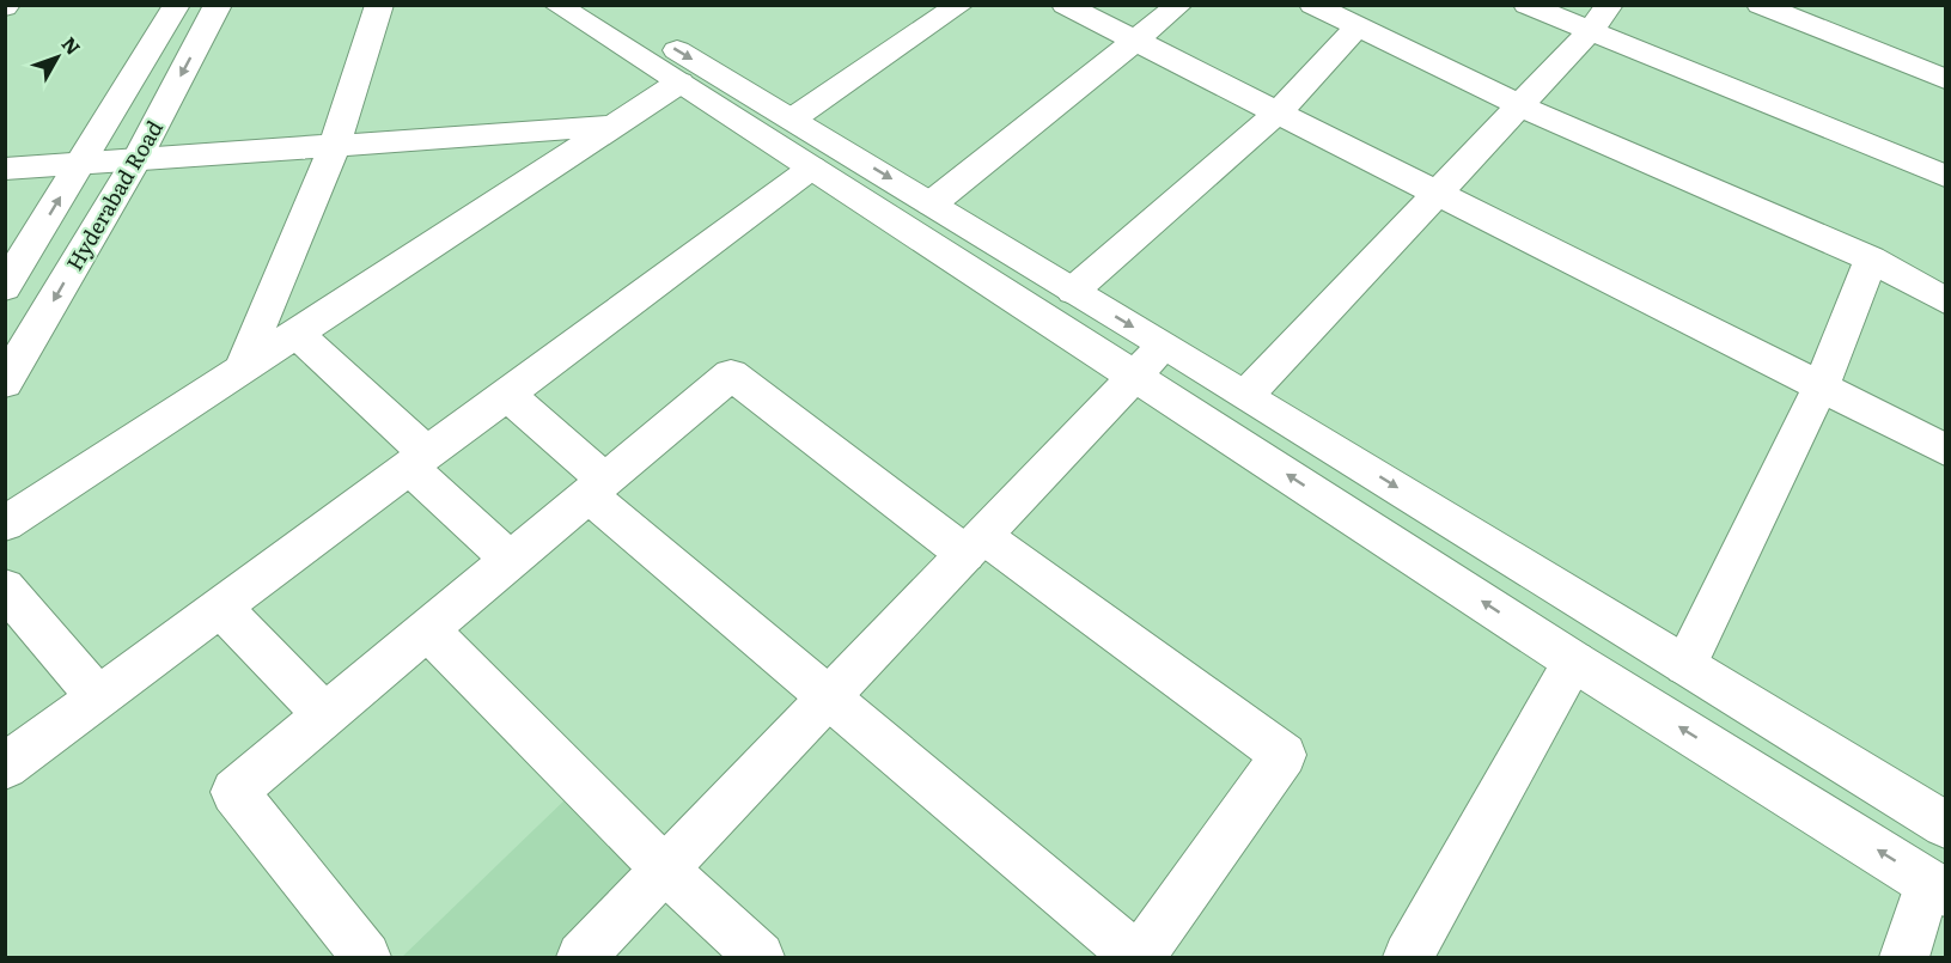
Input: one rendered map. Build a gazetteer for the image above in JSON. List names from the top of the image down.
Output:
{
  "streets": {
    "street": ["Hyderabad Road"]
  },
  "north": "top right"
}
